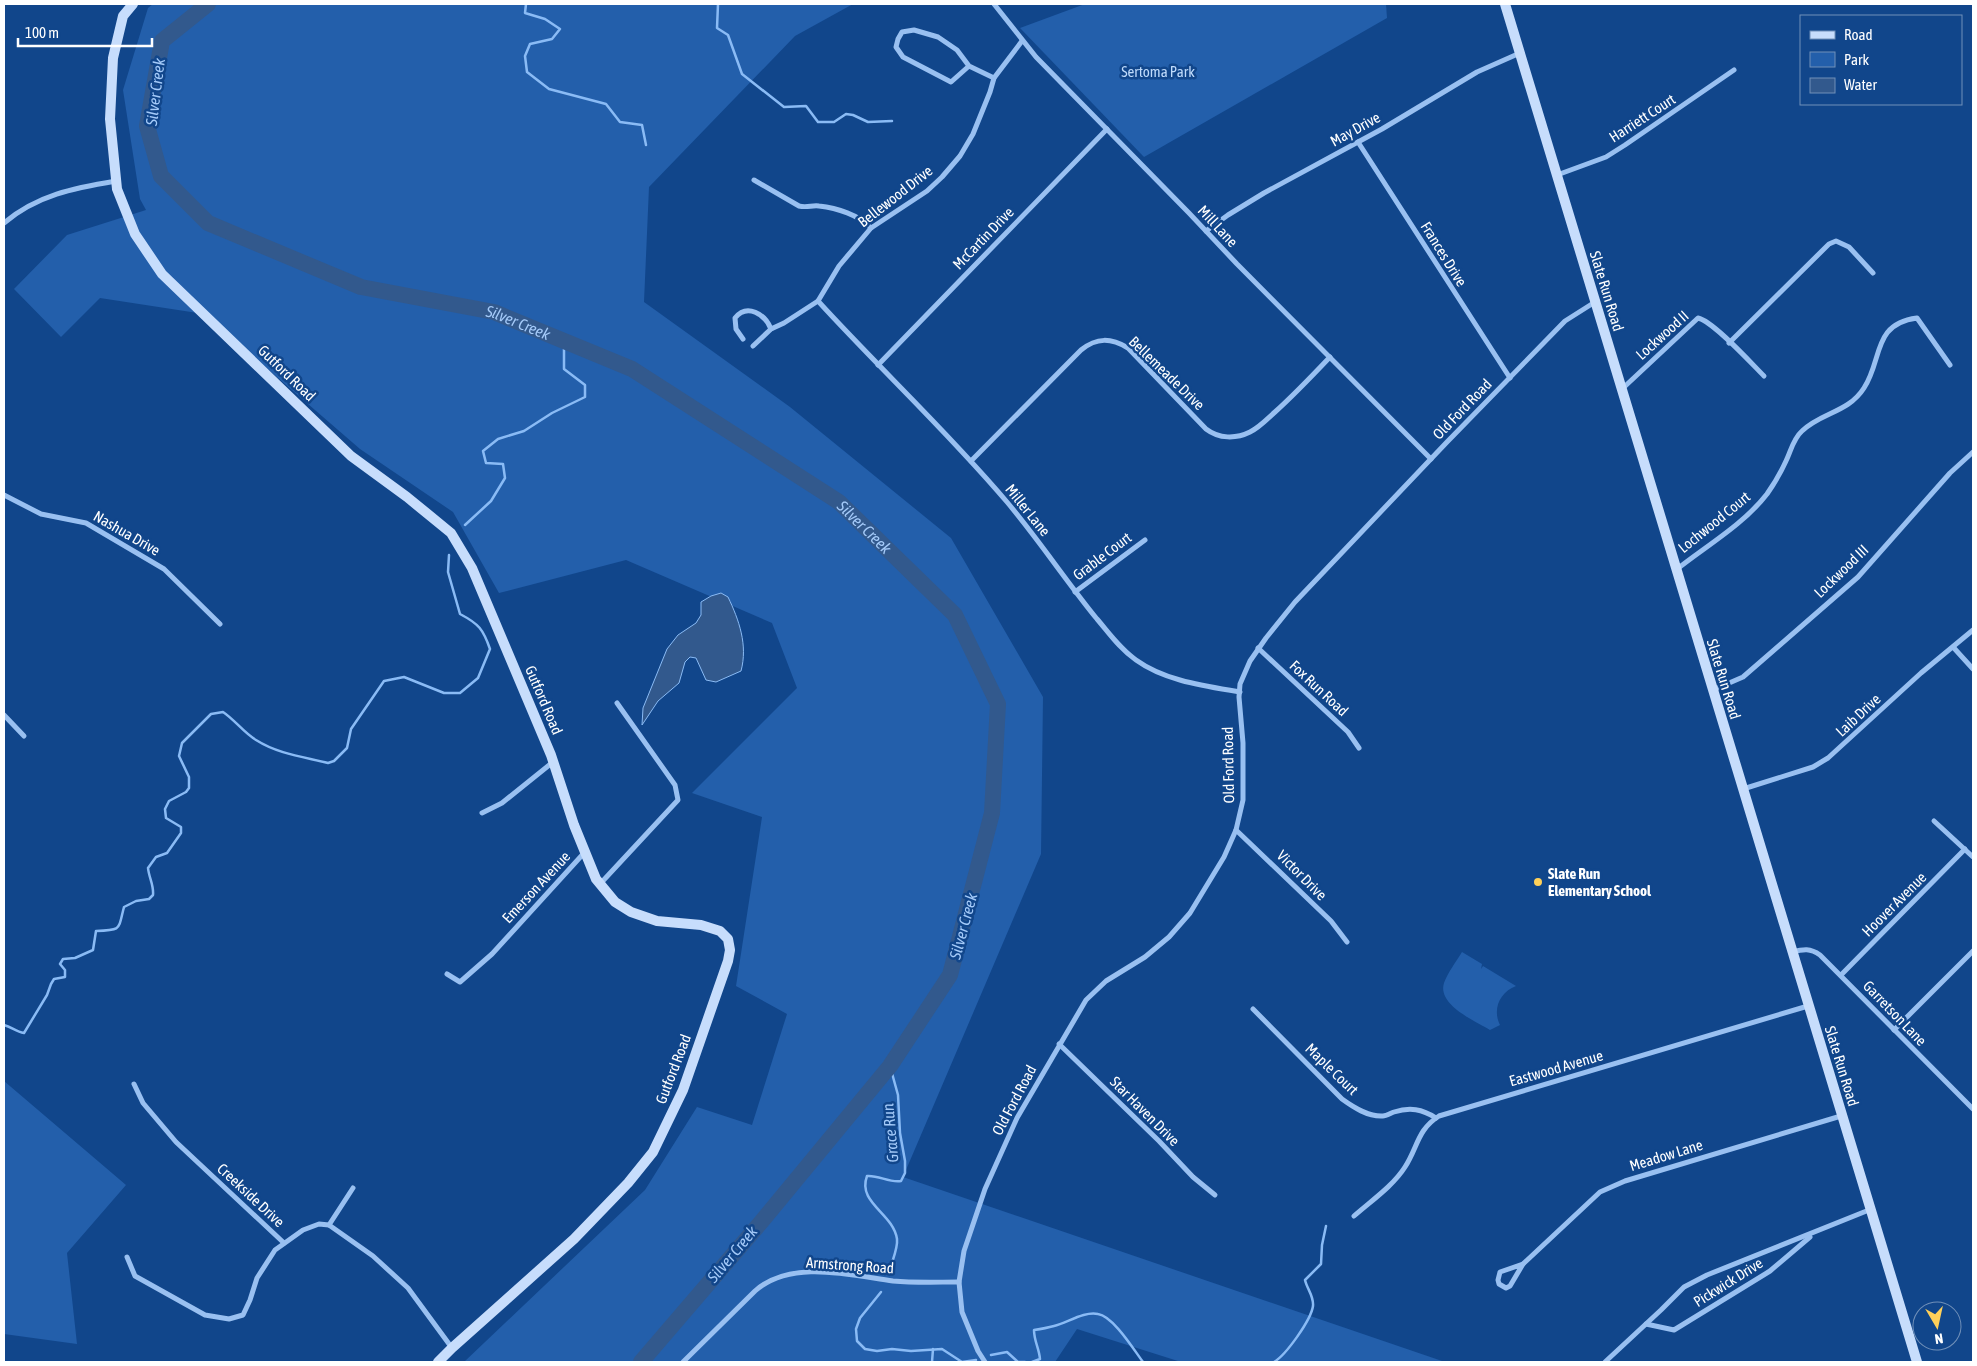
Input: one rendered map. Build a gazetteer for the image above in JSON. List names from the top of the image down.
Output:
{
  "streets": {
    "street": [
      "Harriett Court",
      "May Drive",
      "Bellewood Drive",
      "Mill Lane",
      "McCartin Drive",
      "Frances Drive",
      "Slate Run Road",
      "Lockwood II",
      "Gutford Road",
      "Bellemeade Drive",
      "Old Ford Road",
      "Miller Lane",
      "Lochwood Court",
      "Nashua Drive",
      "Grable Court",
      "Lockwood III",
      "Fox Run Road",
      "Laib Drive",
      "Victor Drive",
      "Emerson Avenue",
      "Hoover Avenue",
      "Garretson Lane",
      "Eastwood Avenue",
      "Maple Court",
      "Star Haven Drive",
      "Meadow Lane",
      "Creekside Drive",
      "Armstrong Road",
      "Pickwick Drive"
    ]
  },
  "crossings": [
    ["Harriett Court", "Slate Run Road"],
    ["May Drive", "Mill Lane"],
    ["May Drive", "Frances Drive"],
    ["May Drive", "Slate Run Road"],
    ["Bellewood Drive", "Mill Lane"],
    ["Bellewood Drive", "Miller Lane"],
    ["Mill Lane", "McCartin Drive"],
    ["Mill Lane", "Bellemeade Drive"],
    ["Mill Lane", "Old Ford Road"],
    ["McCartin Drive", "Miller Lane"],
    ["Frances Drive", "Old Ford Road"],
    ["Slate Run Road", "Lockwood II"],
    ["Slate Run Road", "Old Ford Road"],
    ["Slate Run Road", "Lochwood Court"],
    ["Slate Run Road", "Lockwood III"],
    ["Slate Run Road", "Laib Drive"],
    ["Slate Run Road", "Garretson Lane"],
    ["Slate Run Road", "Eastwood Avenue"],
    ["Slate Run Road", "Meadow Lane"],
    ["Slate Run Road", "Pickwick Drive"],
    ["Gutford Road", "Emerson Avenue"],
    ["Bellemeade Drive", "Miller Lane"],
    ["Old Ford Road", "Miller Lane"],
    ["Old Ford Road", "Fox Run Road"],
    ["Old Ford Road", "Victor Drive"],
    ["Old Ford Road", "Star Haven Drive"],
    ["Old Ford Road", "Armstrong Road"],
    ["Miller Lane", "Grable Court"],
    ["Hoover Avenue", "Garretson Lane"],
    ["Eastwood Avenue", "Maple Court"]
  ],
  "water": ["Silver Creek", "Grace Run"],
  "parks": ["Sertoma Park"],
  "places": ["Slate Run Elementary School"],
  "legend": ["Road", "Park", "Water"],
  "scale_bar": "100 m",
  "north": "bottom"
}
